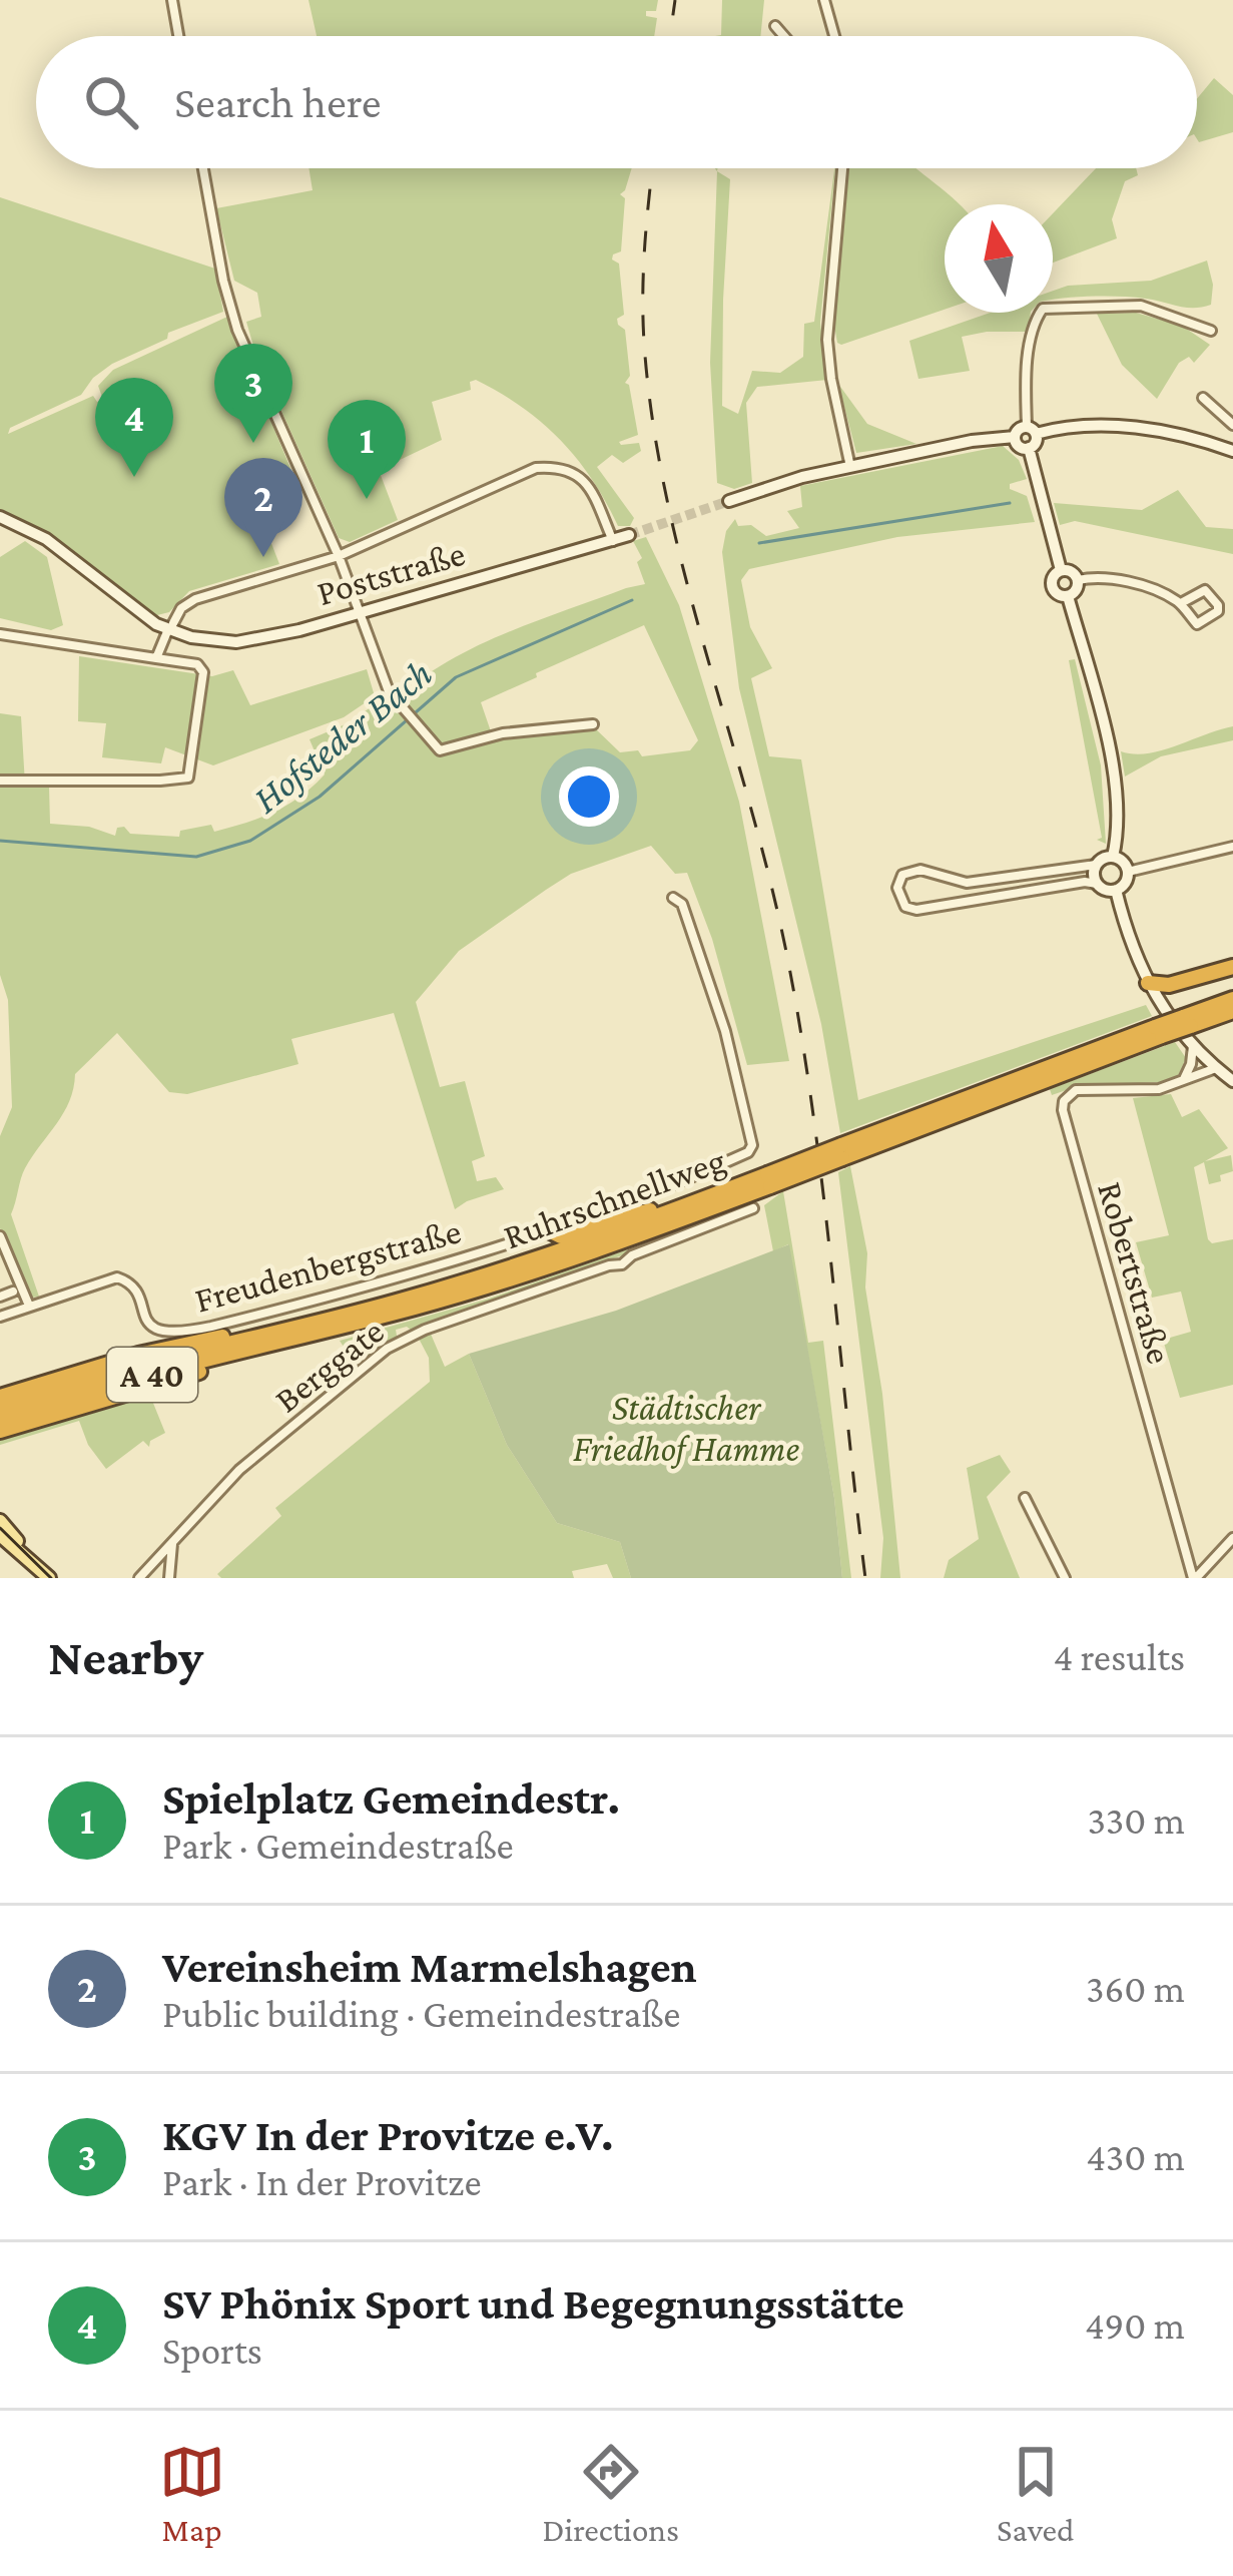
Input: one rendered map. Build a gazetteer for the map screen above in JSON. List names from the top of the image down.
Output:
{
  "streets": {
    "highway": ["Ruhrschnellweg", "A 40"],
    "street": [
      "Poststraße",
      "Freudenbergstraße",
      "Robertstraße",
      "Berggate"
    ]
  },
  "crossings": [
    ["Ruhrschnellweg", "A 40"]
  ],
  "water": ["Hofsteder Bach"],
  "parks": ["Städtischer Friedhof Hamme"],
  "north": "top",
  "page": {
    "search": "Search here",
    "pins": [
      "3",
      "4",
      "1",
      "2"
    ],
    "heading": ["Nearby", "4 results"],
    "list": [
      {
        "mark": "1",
        "name": "Spielplatz Gemeindestr.",
        "note": "Park · Gemeindestraße",
        "value": "330 m"
      },
      {
        "mark": "2",
        "name": "Vereinsheim Marmelshagen",
        "note": "Public building · Gemeindestraße",
        "value": "360 m"
      },
      {
        "mark": "3",
        "name": "KGV In der Provitze e.V.",
        "note": "Park · In der Provitze",
        "value": "430 m"
      },
      {
        "mark": "4",
        "name": "SV Phönix Sport und Begegnungsstätte",
        "note": "Sports",
        "value": "490 m"
      }
    ],
    "nav": ["Map", "Directions", "Saved"]
  }
}
